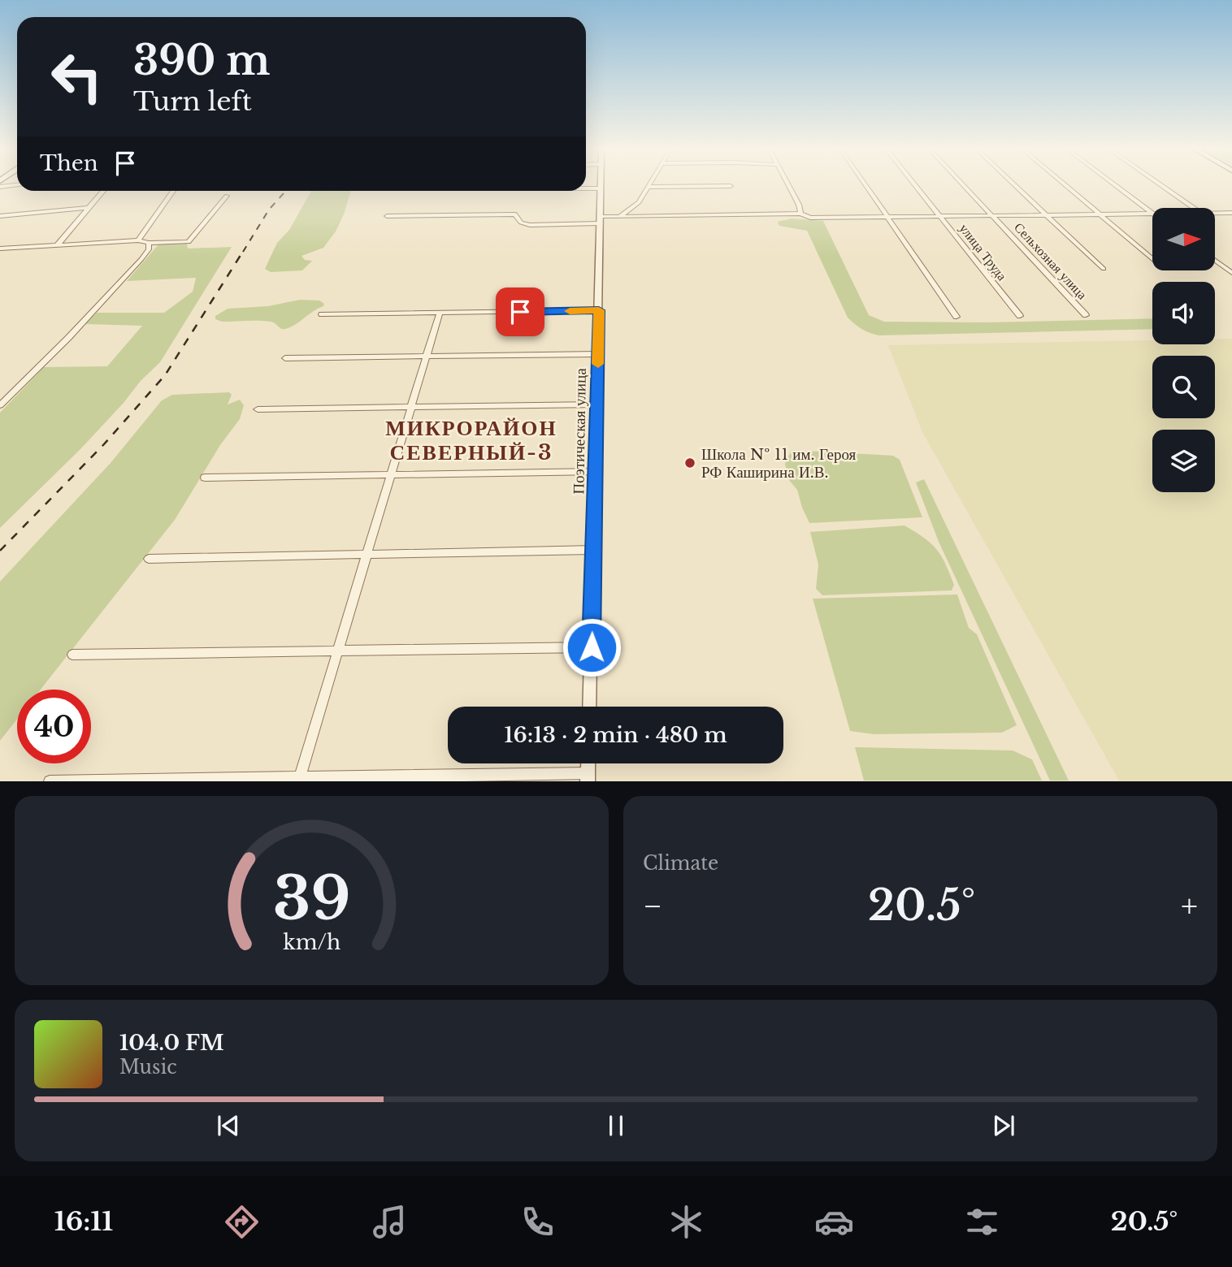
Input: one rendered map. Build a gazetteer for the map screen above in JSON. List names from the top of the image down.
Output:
{
  "streets": {
    "street": ["улица Труда", "Сельхозная улица", "Поэтическая улица"]
  },
  "districts": ["МИКРОРАЙОН СЕВЕРНЫЙ-3"],
  "places": ["Школа № 11 им. Героя РФ Каширина И.В."],
  "north": "right",
  "page": {
    "turn": ["390 m", "Turn left"],
    "then": "Then",
    "limit": "40",
    "trip": "16:13 · 2 min · 480 m",
    "tile": "Climate",
    "heat": ["−", "20.5°", "+"],
    "song": ["104.0 FM", "Music"],
    "tabs": ["16:11", "20.5°"],
    "gauge": ["39", "km/h"]
  }
}
